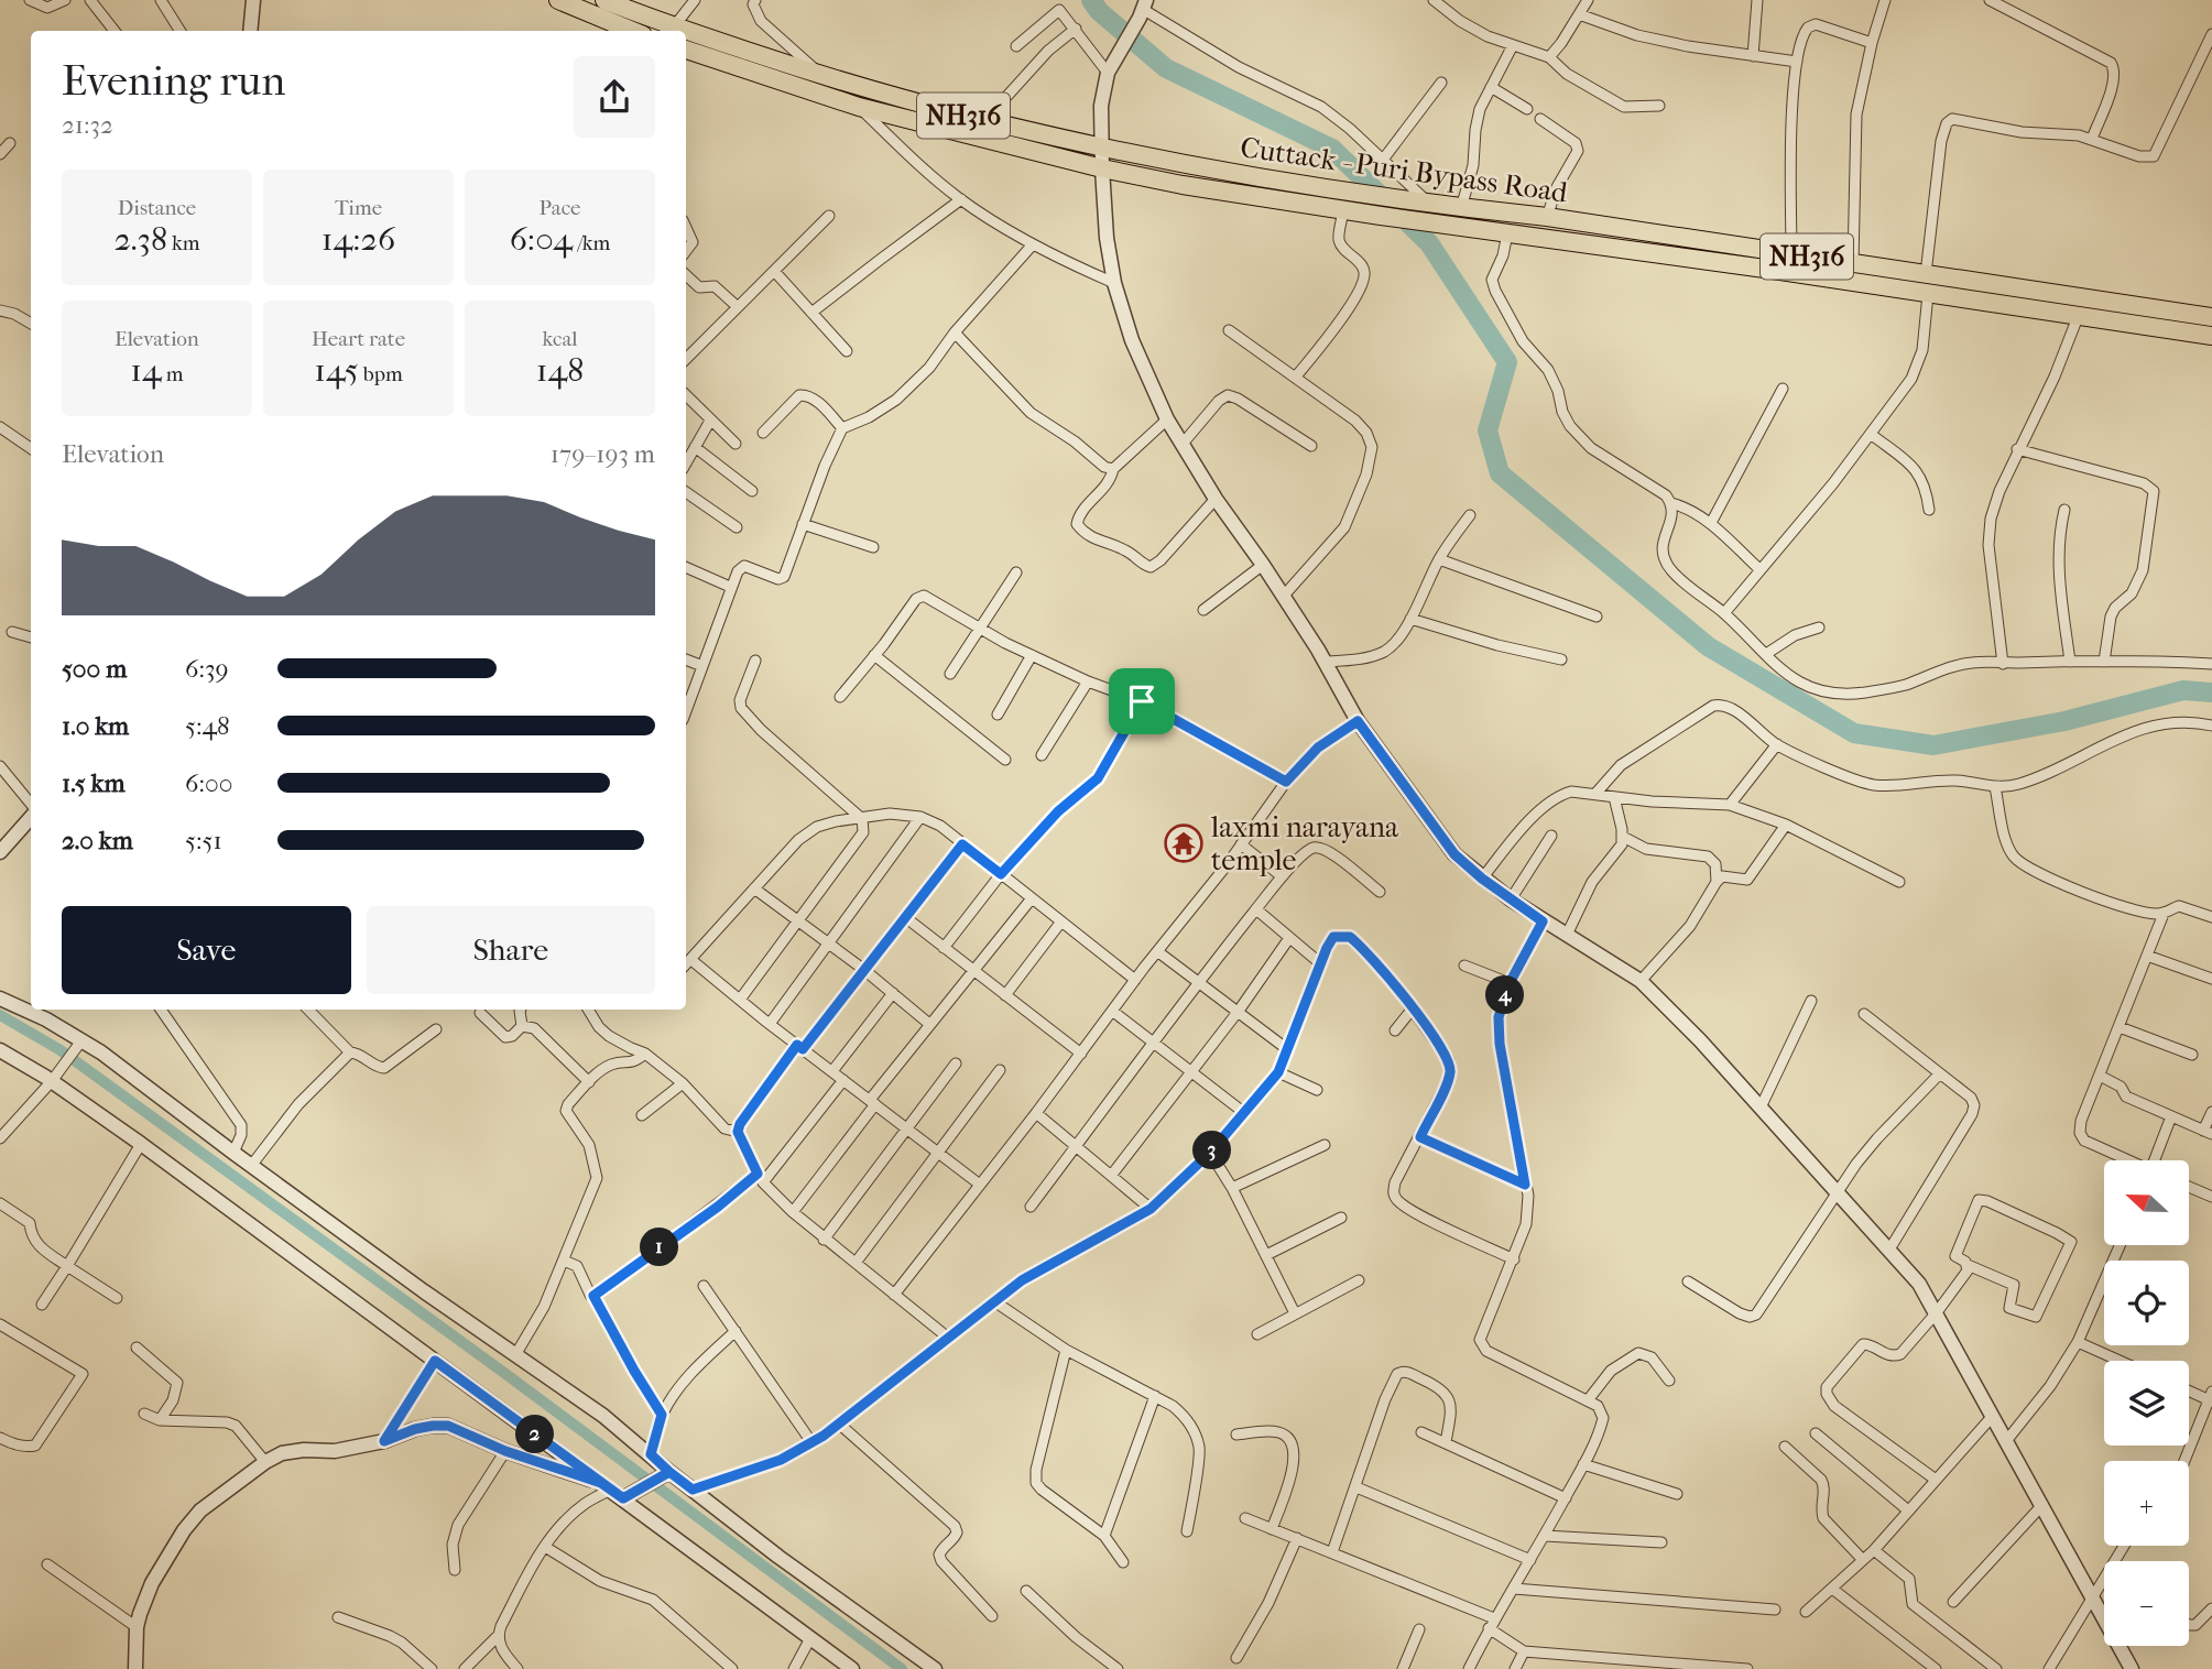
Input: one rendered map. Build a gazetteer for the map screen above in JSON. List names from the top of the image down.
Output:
{
  "streets": {
    "highway": ["NH316", "Cuttack - Puri Bypass Road"]
  },
  "places": {
    "temple": ["laxmi narayana temple"]
  },
  "north": "left",
  "page": {
    "heading": ["Evening run", "21:32"],
    "stats": [
      ["Distance", "2.38 km"],
      ["Time", "14:26"],
      ["Pace", "6:04 /km"],
      ["Elevation", "14 m"],
      ["Heart rate", "145 bpm"],
      ["kcal", "148"]
    ],
    "chart": ["Elevation", "179–193 m"],
    "list": [
      {
        "name": "500 m",
        "note": "6:39"
      },
      {
        "name": "1.0 km",
        "note": "5:48"
      },
      {
        "name": "1.5 km",
        "note": "6:00"
      },
      {
        "name": "2.0 km",
        "note": "5:51"
      }
    ],
    "buttons": ["Save", "Share"],
    "pins": [
      "4",
      "3",
      "1",
      "2"
    ],
    "map_buttons": ["+", "−"]
  }
}
